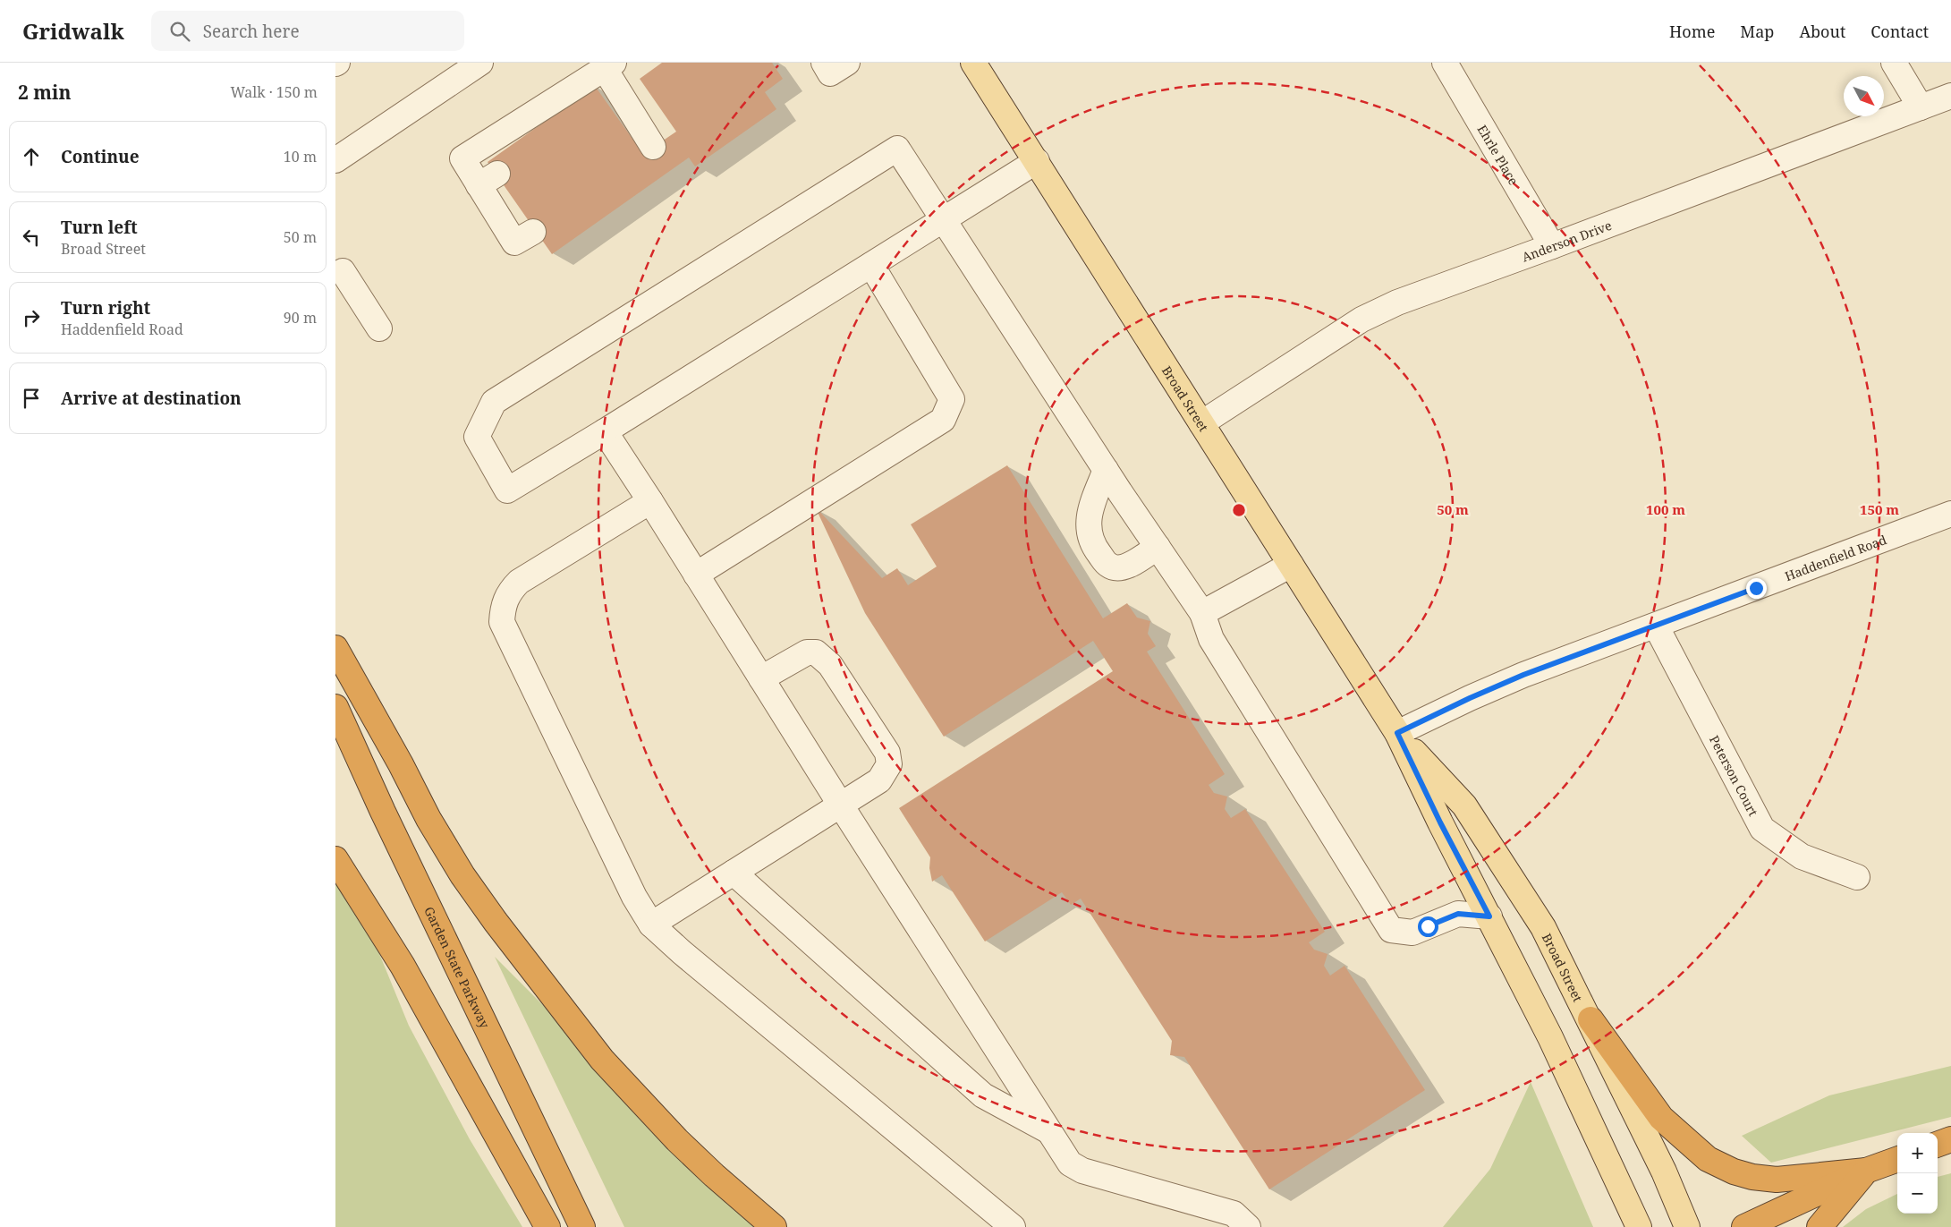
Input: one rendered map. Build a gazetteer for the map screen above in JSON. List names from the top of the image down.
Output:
{
  "streets": {
    "highway": ["Garden State Parkway"],
    "main road": ["Broad Street"],
    "street": [
      "Ehrle Place",
      "Anderson Drive",
      "Haddenfield Road",
      "Peterson Court"
    ]
  },
  "crossings": [
    ["Ehrle Place", "Anderson Drive"],
    ["Anderson Drive", "Broad Street"],
    ["Broad Street", "Haddenfield Road"],
    ["Haddenfield Road", "Peterson Court"]
  ],
  "north": "bottom right",
  "page": {
    "header": "Gridwalk",
    "search": "Search here",
    "nav": [
      "Home",
      "Map",
      "About",
      "Contact"
    ],
    "heading": ["2 min", "Walk · 150 m"],
    "list": [
      ["Continue", "10 m"],
      ["Turn left", "Broad Street", "50 m"],
      ["Turn right", "Haddenfield Road", "90 m"],
      "Arrive at destination"
    ],
    "map_buttons": ["+", "−"]
  },
  "rings": ["50 m", "100 m", "150 m"]
}
